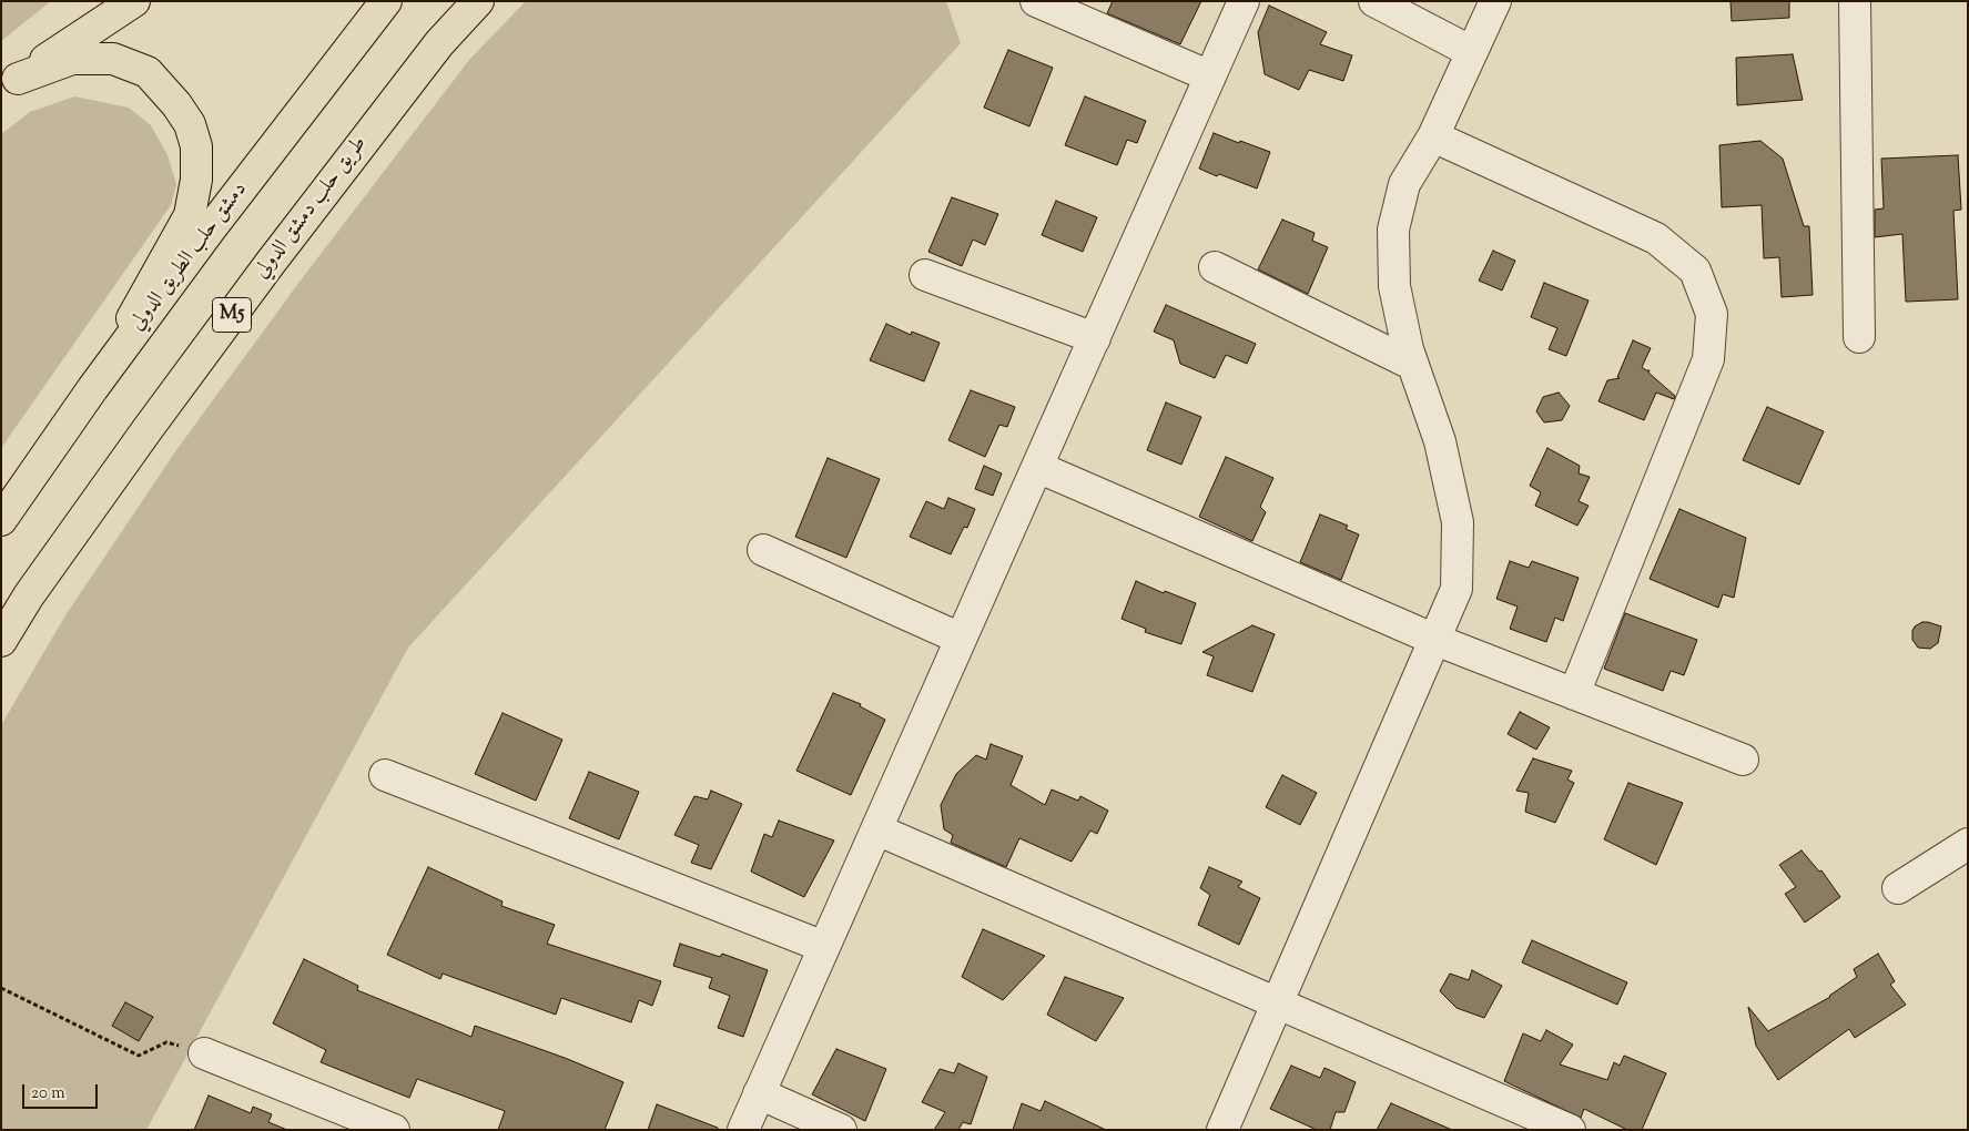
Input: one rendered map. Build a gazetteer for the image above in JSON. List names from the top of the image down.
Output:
{
  "streets": {
    "main road": ["طريق حلب دمشق الدولي", "دمشق حلب الطريق الدولي", "M5"]
  },
  "scale_bar": "20 m"
}
